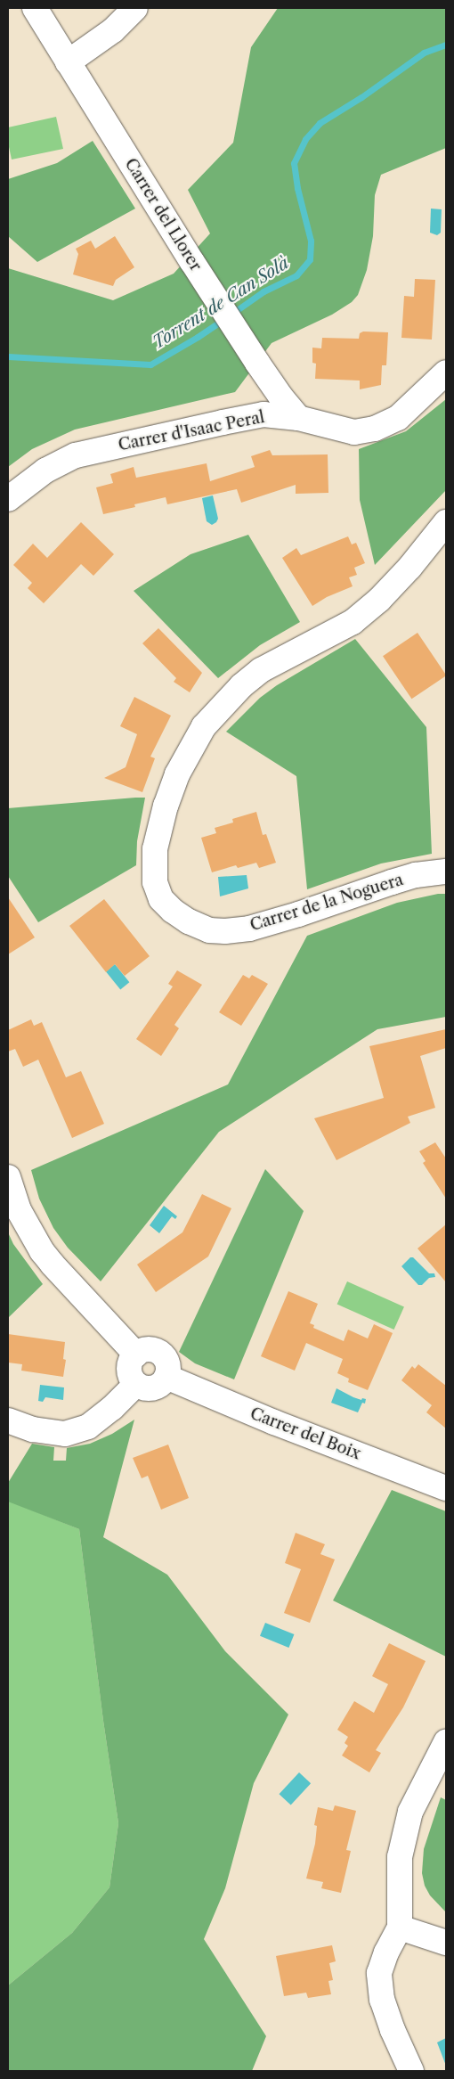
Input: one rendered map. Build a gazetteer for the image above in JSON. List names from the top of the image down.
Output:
{
  "streets": {
    "street": [
      "Carrer del Llorer",
      "Carrer d'Isaac Peral",
      "Carrer de la Noguera",
      "Carrer del Boix"
    ]
  },
  "crossings": [
    ["Carrer del Llorer", "Carrer d'Isaac Peral"]
  ],
  "water": ["Torrent de Can Solà"]
}
